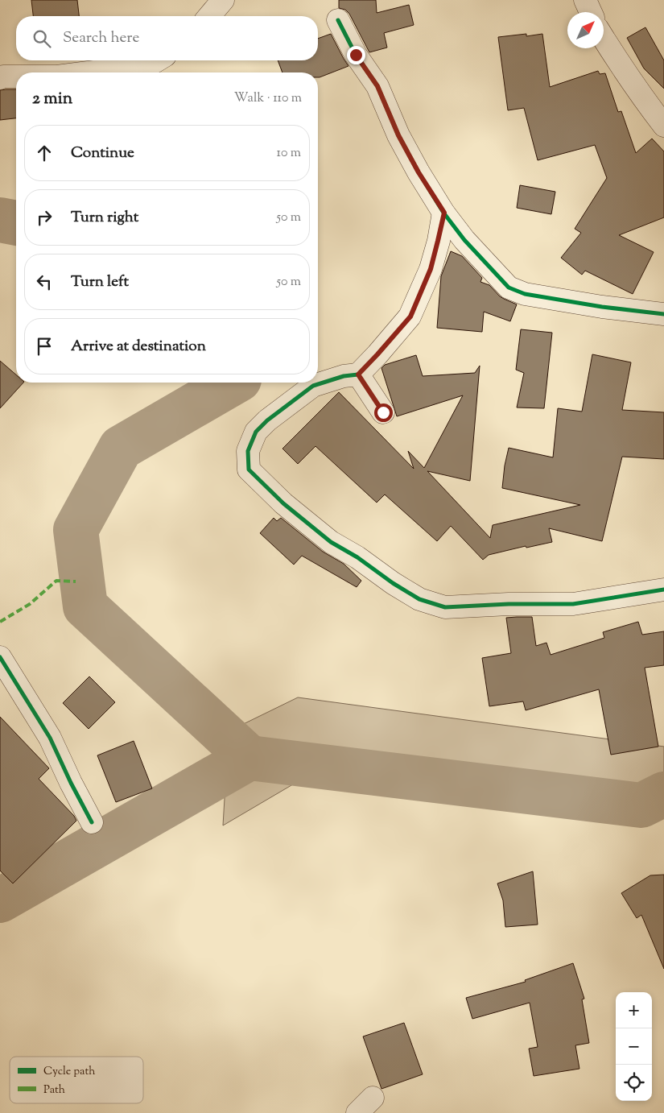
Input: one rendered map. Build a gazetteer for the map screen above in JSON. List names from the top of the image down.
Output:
{
  "legend": ["Cycle path", "Path"],
  "north": "top right",
  "page": {
    "search": "Search here",
    "heading": ["2 min", "Walk · 110 m"],
    "list": [
      ["Continue", "10 m"],
      ["Turn right", "50 m"],
      ["Turn left", "50 m"],
      "Arrive at destination"
    ],
    "map_buttons": ["+", "−"]
  }
}
